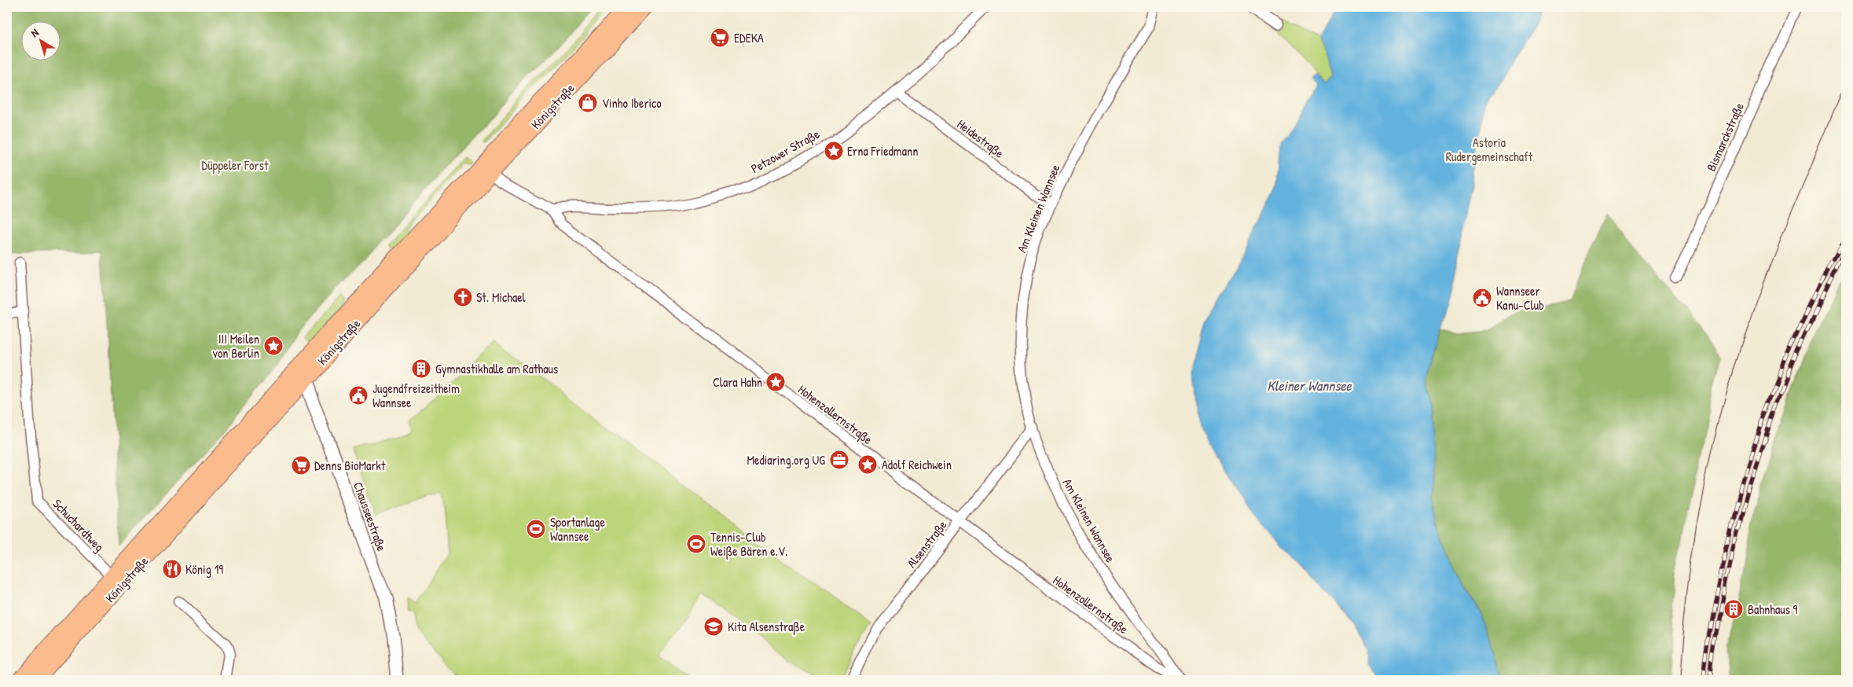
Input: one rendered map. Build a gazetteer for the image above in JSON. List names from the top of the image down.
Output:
{
  "streets": {
    "main road": ["Königstraße"],
    "street": [
      "Bismarckstraße",
      "Heidestraße",
      "Petzower Straße",
      "Am Kleinen Wannsee",
      "Hohenzollernstraße",
      "Chausseestraße",
      "Schuchardtweg",
      "Alsenstraße"
    ]
  },
  "crossings": [
    ["Königstraße", "Hohenzollernstraße"],
    ["Königstraße", "Chausseestraße"],
    ["Königstraße", "Schuchardtweg"],
    ["Heidestraße", "Petzower Straße"],
    ["Heidestraße", "Am Kleinen Wannsee"],
    ["Petzower Straße", "Hohenzollernstraße"],
    ["Am Kleinen Wannsee", "Hohenzollernstraße"],
    ["Am Kleinen Wannsee", "Alsenstraße"],
    ["Hohenzollernstraße", "Alsenstraße"]
  ],
  "water": ["Kleiner Wannsee"],
  "parks": ["Astoria Rudergemeinschaft", "Düppeler Forst"],
  "places": {
    "supermarket": ["EDEKA", "Denns BioMarkt"],
    "shop": ["Vinho Iberico"],
    "place": [
      "Erna Friedmann",
      "III Meilen von Berlin",
      "Clara Hahn",
      "Adolf Reichwein"
    ],
    "church": ["St. Michael"],
    "public building": ["Wannseer Kanu-Club", "Jugendfreizeitheim Wannsee"],
    "building": ["Gymnastikhalle am Rathaus", "Bahnhaus 9"],
    "office": ["Mediaring.org UG"],
    "sports": ["Sportanlage Wannsee", "Tennis-Club Weiße Bären e.V."],
    "restaurant": ["König 19"],
    "school or university": ["Kita Alsenstraße"]
  },
  "north": "top left"
}
